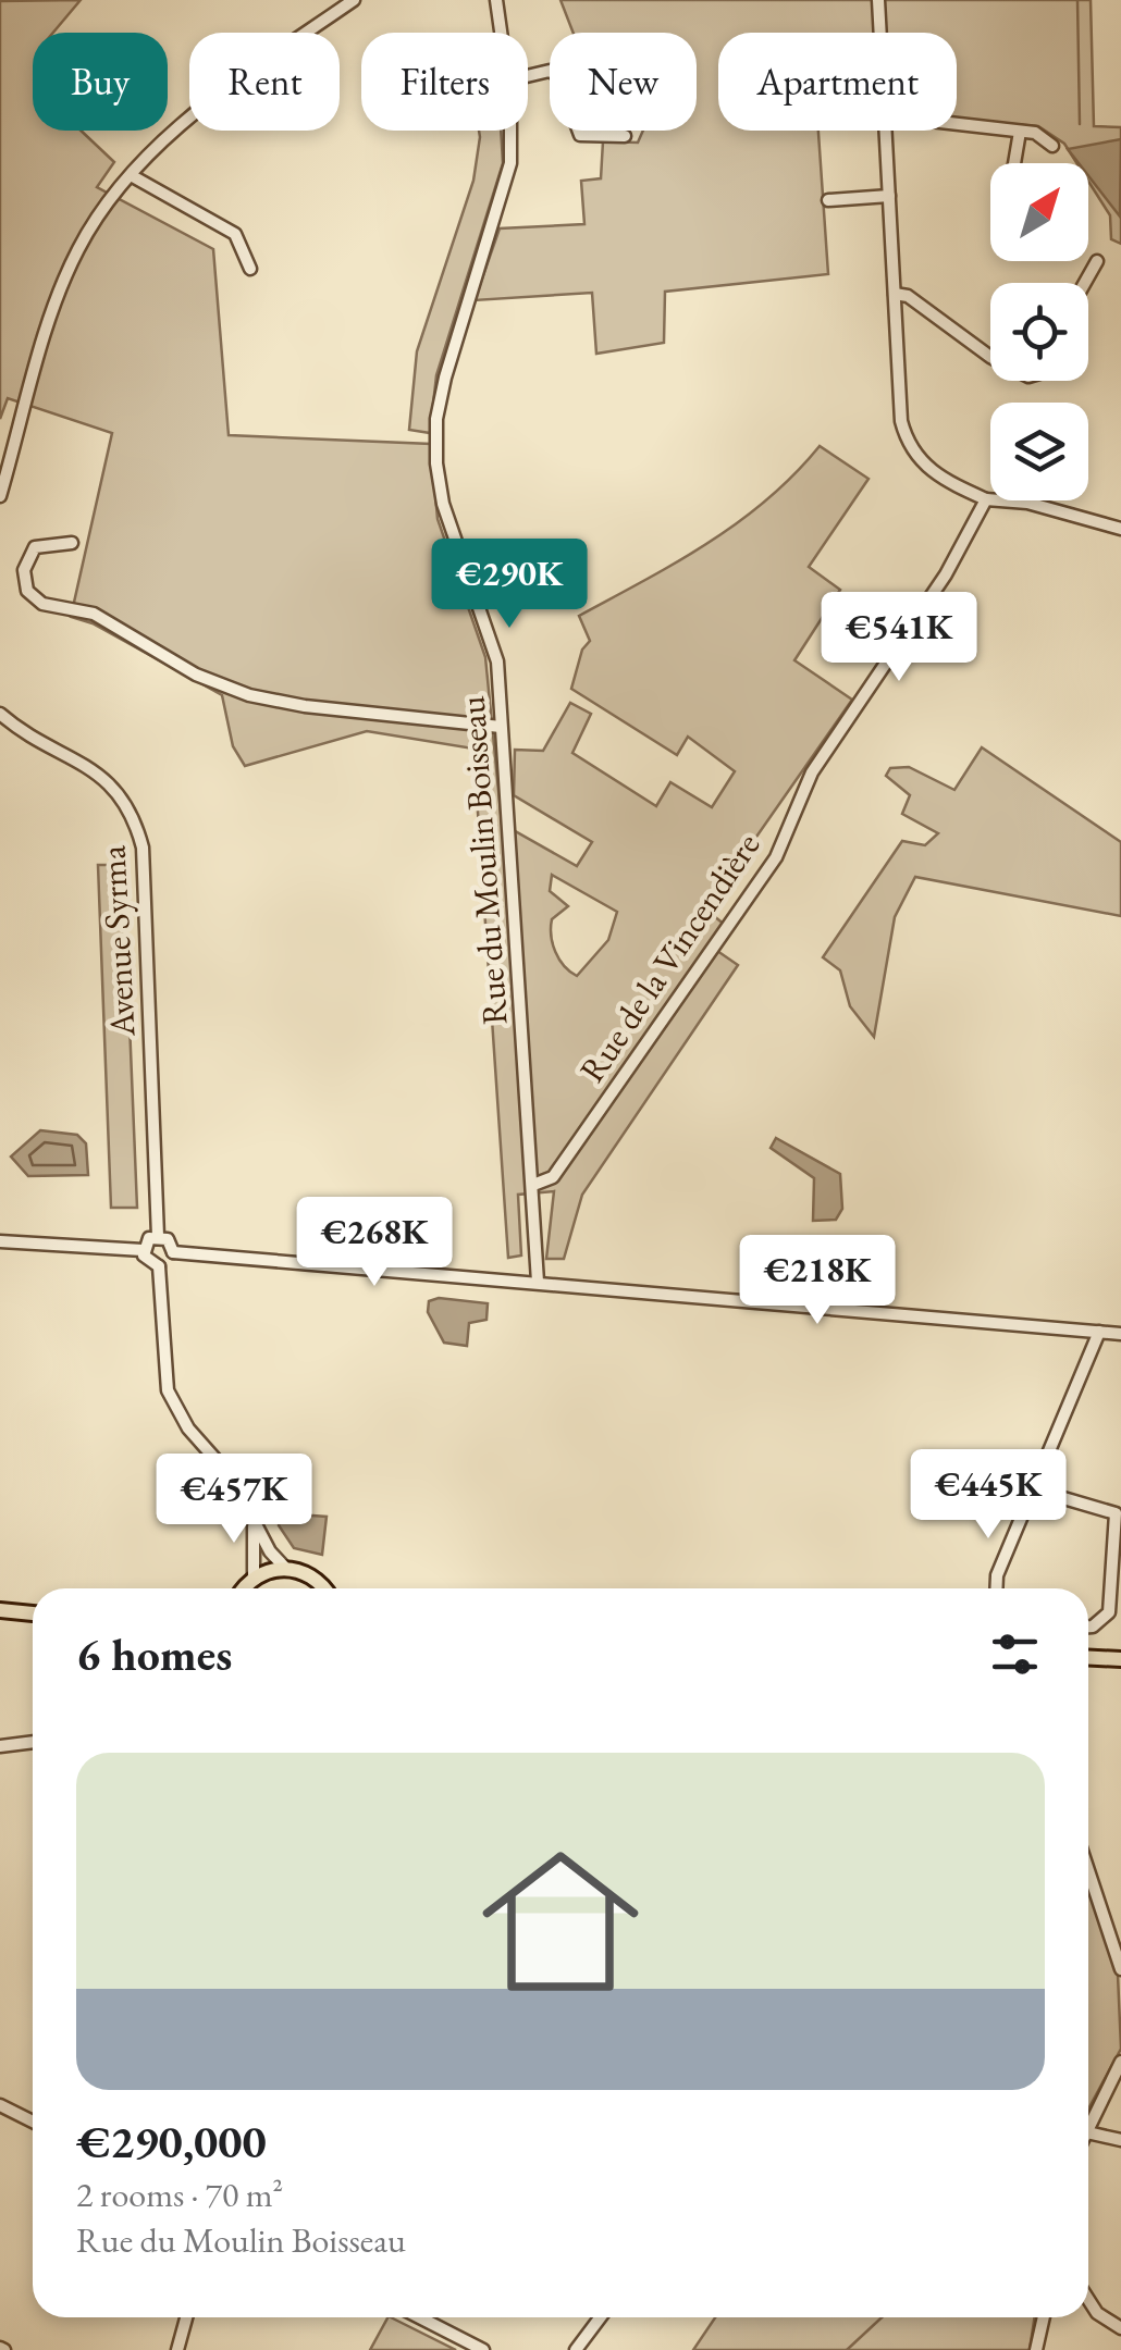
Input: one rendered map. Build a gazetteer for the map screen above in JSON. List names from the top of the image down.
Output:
{
  "streets": {
    "street": ["Rue du Moulin Boisseau", "Avenue Syrma", "Rue de la Vincendière"]
  },
  "crossings": [
    ["Rue du Moulin Boisseau", "Rue de la Vincendière"]
  ],
  "north": "top right",
  "page": {
    "chip": [
      "Buy",
      "Rent",
      "Filters",
      "New",
      "Apartment"
    ],
    "price": [
      "€290K",
      "€541K",
      "€268K",
      "€218K",
      "€445K",
      "€457K"
    ],
    "heading": "6 homes",
    "list": [
      {
        "name": "€290,000",
        "note": "2 rooms · 70 m² · Rue du Moulin Boisseau"
      }
    ]
  }
}
